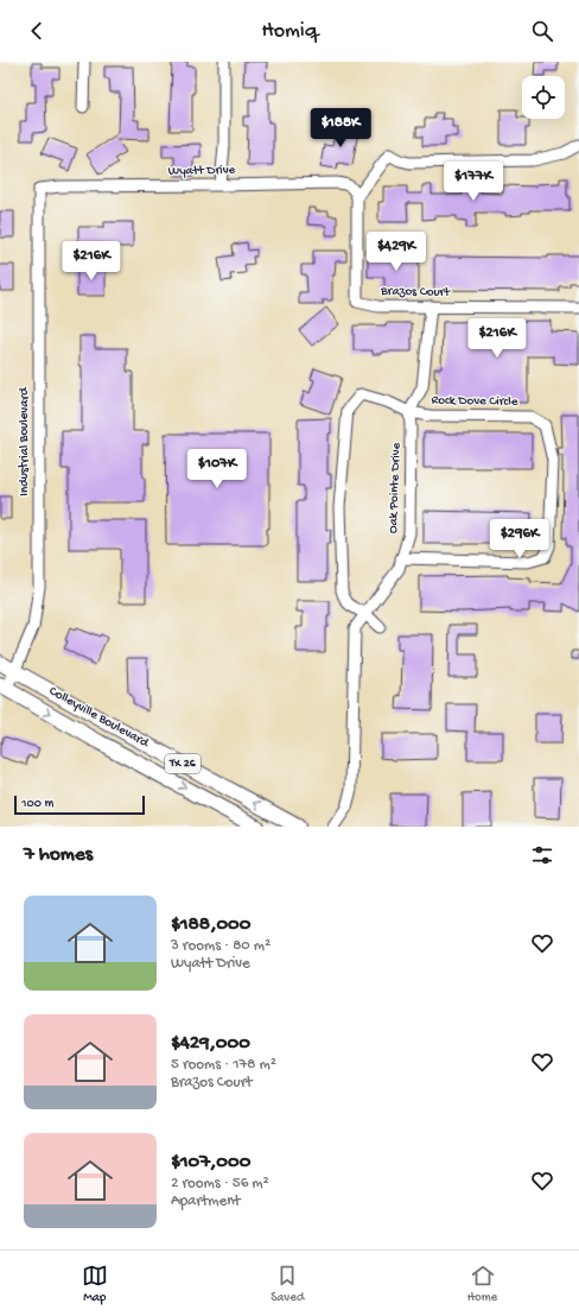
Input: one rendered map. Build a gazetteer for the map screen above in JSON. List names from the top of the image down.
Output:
{
  "streets": {
    "main road": ["Colleyville Boulevard", "TX 26"],
    "street": [
      "Wyatt Drive",
      "Brazos Court",
      "Rock Dove Circle",
      "Industrial Boulevard",
      "Oak Pointe Drive"
    ]
  },
  "crossings": [
    ["Wyatt Drive", "Brazos Court"],
    ["Wyatt Drive", "Industrial Boulevard"],
    ["Rock Dove Circle", "Oak Pointe Drive"],
    ["Industrial Boulevard", "Colleyville Boulevard"]
  ],
  "scale_bar": "100 m",
  "page": {
    "header": "Homiq",
    "price": [
      "$188K",
      "$177K",
      "$429K",
      "$216K",
      "$216K",
      "$107K",
      "$296K"
    ],
    "scale": "100 m",
    "heading": "7 homes",
    "list": [
      {
        "name": "$188,000",
        "note": "3 rooms · 80 m² · Wyatt Drive"
      },
      {
        "name": "$429,000",
        "note": "5 rooms · 178 m² · Brazos Court"
      },
      {
        "name": "$107,000",
        "note": "2 rooms · 56 m² · Apartment"
      }
    ],
    "tabs": ["Map", "Saved", "Home"]
  }
}
